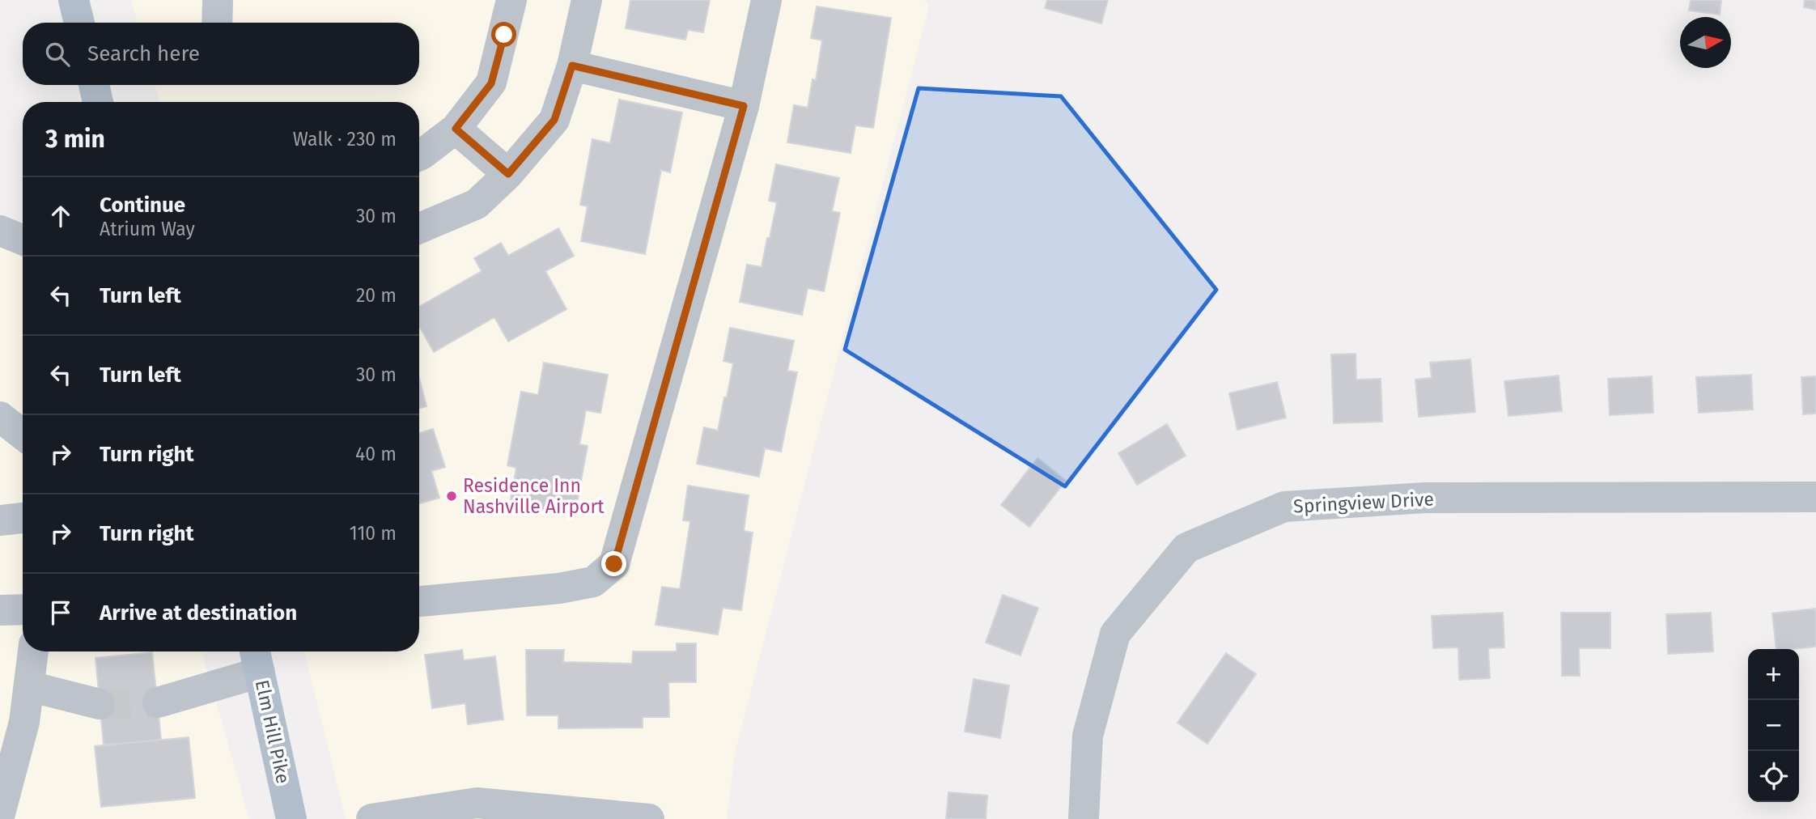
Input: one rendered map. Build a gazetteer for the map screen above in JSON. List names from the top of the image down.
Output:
{
  "streets": {
    "main road": ["Elm Hill Pike"],
    "street": ["Springview Drive"]
  },
  "places": ["Residence Inn Nashville Airport"],
  "north": "right",
  "page": {
    "search": "Search here",
    "heading": ["3 min", "Walk · 230 m"],
    "list": [
      ["Continue", "Atrium Way", "30 m"],
      ["Turn left", "20 m"],
      ["Turn left", "30 m"],
      ["Turn right", "40 m"],
      ["Turn right", "110 m"],
      "Arrive at destination"
    ],
    "map_buttons": ["+", "−"]
  }
}
